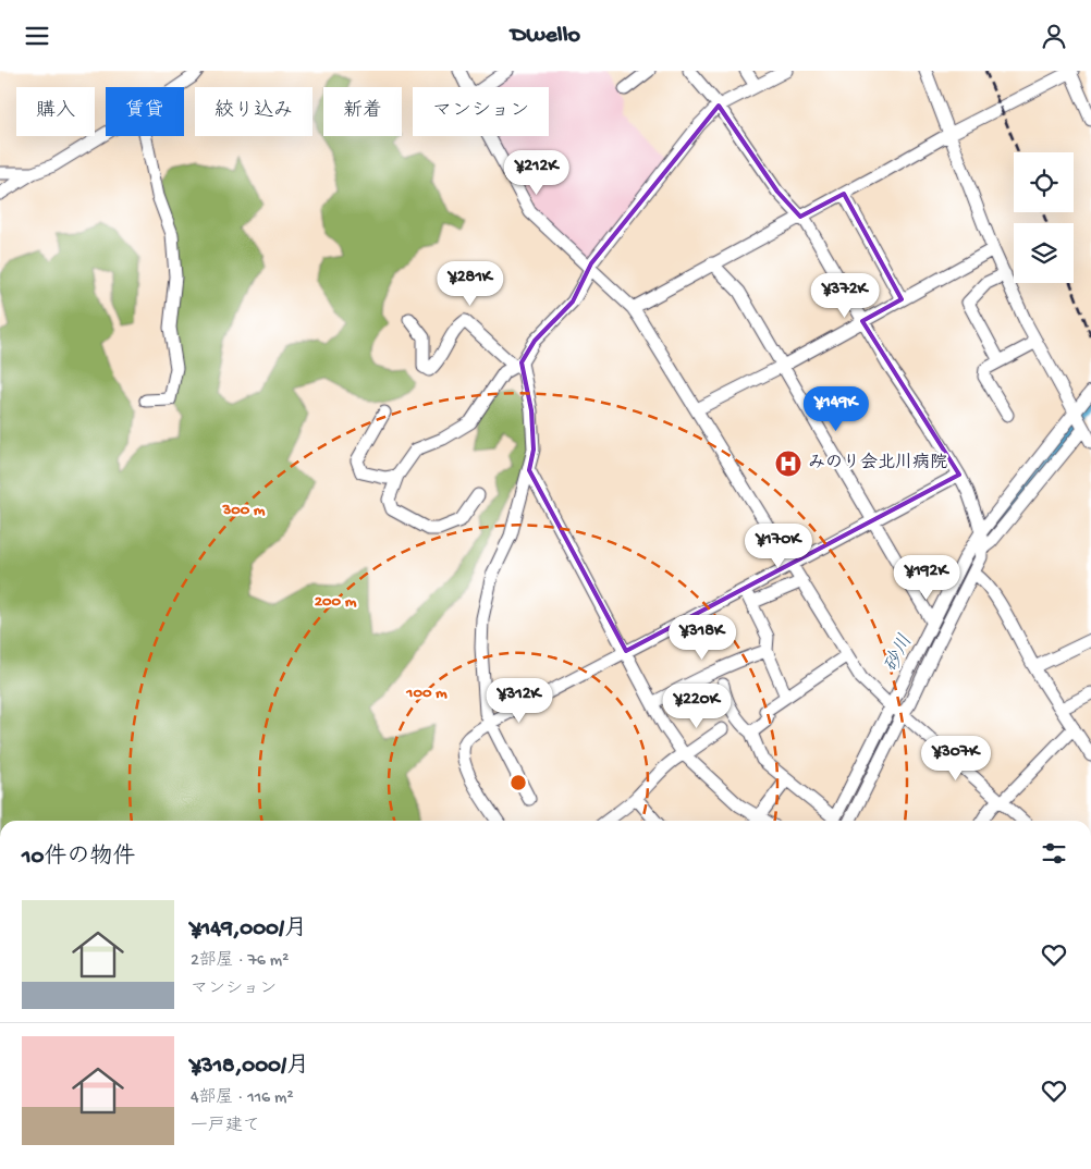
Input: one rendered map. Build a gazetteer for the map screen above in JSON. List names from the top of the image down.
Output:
{
  "water": ["砂川"],
  "places": {
    "hospital": ["みのり会北川病院"]
  },
  "page": {
    "header": "Dwello",
    "chip": [
      "購入",
      "賃貸",
      "絞り込み",
      "新着",
      "マンション"
    ],
    "price": [
      "¥212K",
      "¥281K",
      "¥372K",
      "¥149K",
      "¥170K",
      "¥192K",
      "¥318K",
      "¥312K",
      "¥220K",
      "¥307K"
    ],
    "heading": "10件の物件",
    "list": [
      {
        "name": "¥149,000/月",
        "note": "2部屋 · 76 m² · マンション"
      },
      {
        "name": "¥318,000/月",
        "note": "4部屋 · 116 m² · 一戸建て"
      }
    ]
  },
  "rings": ["300 m", "200 m", "100 m"]
}
